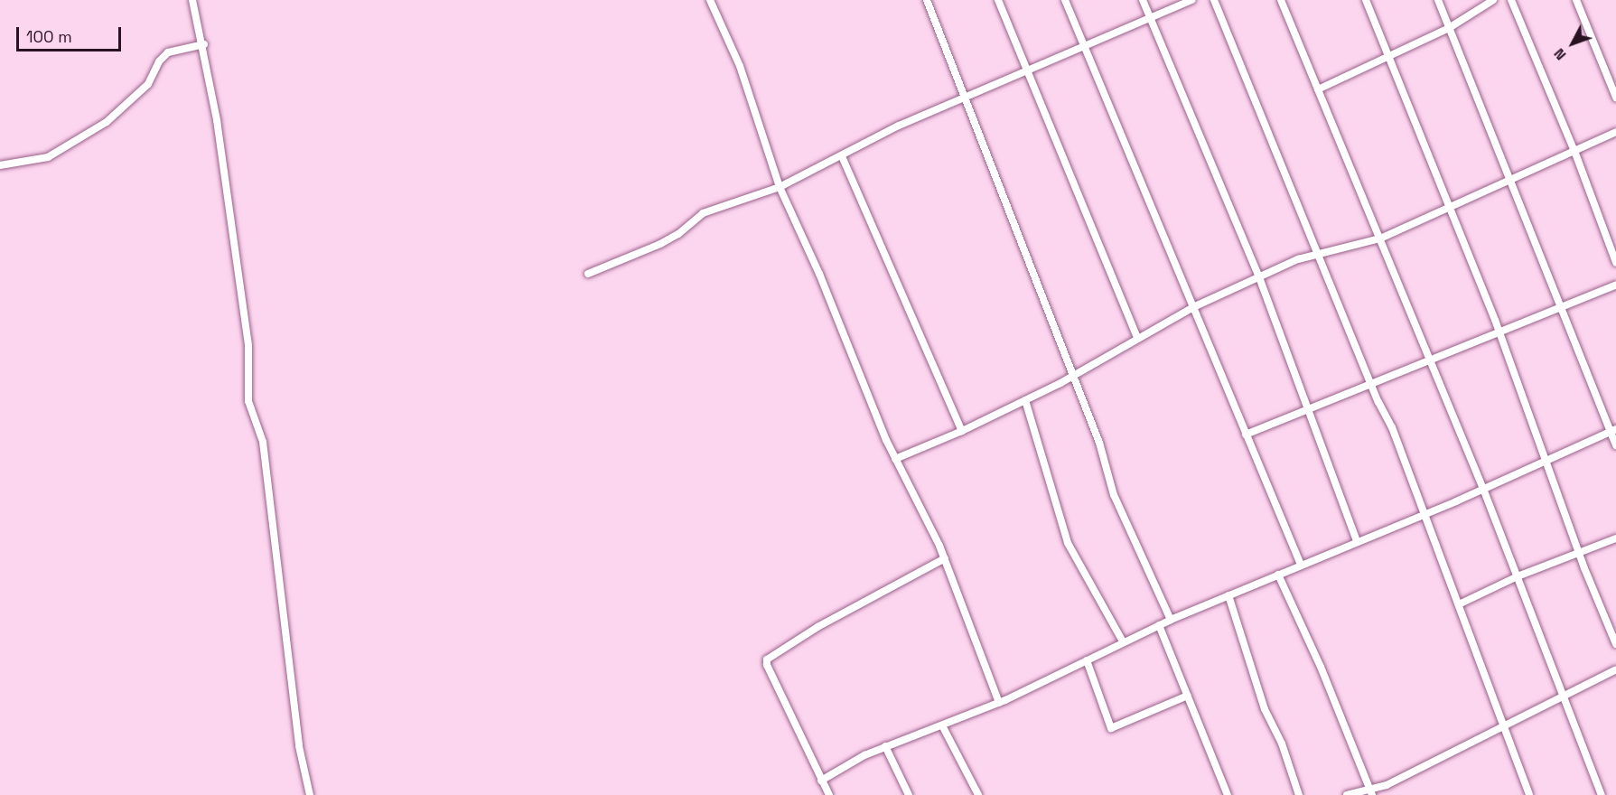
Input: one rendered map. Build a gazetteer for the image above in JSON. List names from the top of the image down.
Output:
{
  "scale_bar": "100 m",
  "north": "bottom left"
}
